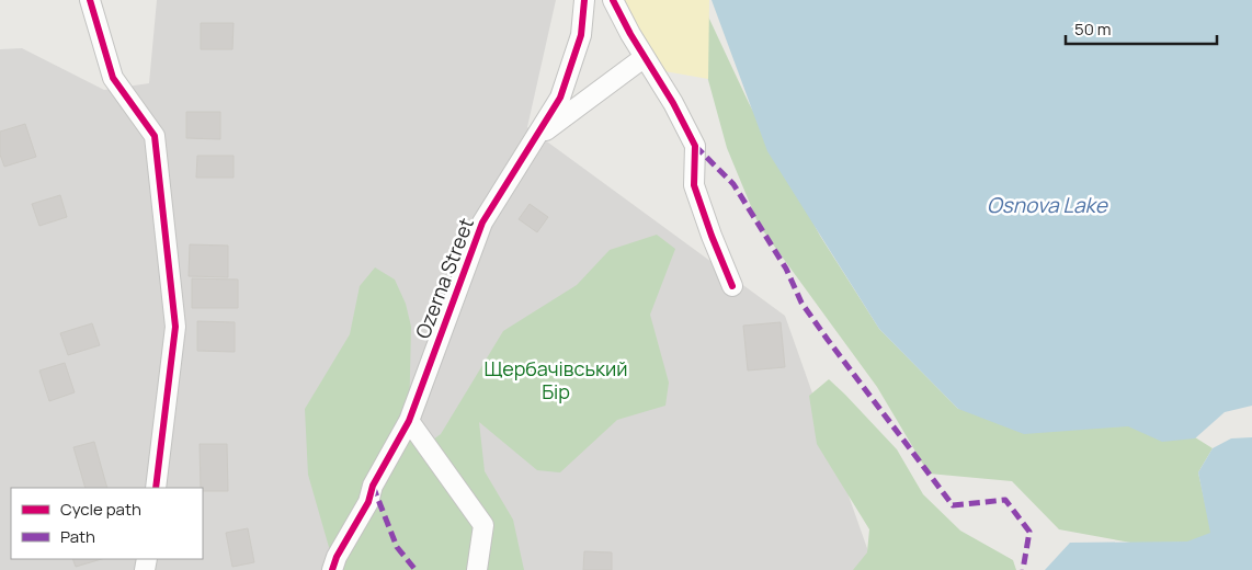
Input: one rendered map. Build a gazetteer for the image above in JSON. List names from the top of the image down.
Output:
{
  "streets": {
    "street": ["Ozerna Street"]
  },
  "water": ["Osnova Lake"],
  "parks": ["Щербачівський Бір"],
  "legend": ["Cycle path", "Path"],
  "scale_bar": "50 m"
}
